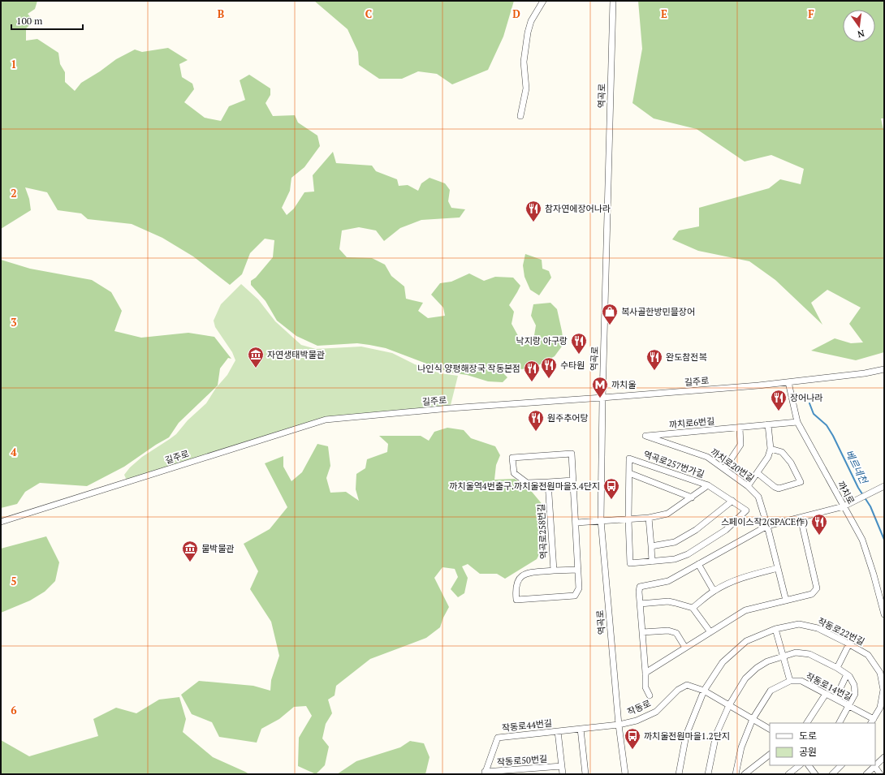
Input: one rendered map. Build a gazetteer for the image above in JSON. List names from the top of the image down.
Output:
{
  "streets": {
    "street": [
      "역곡로",
      "길주로",
      "까치로6번길",
      "역곡로257번가길",
      "까치로20번길",
      "까치로",
      "역곡로258번길",
      "작동로22번길",
      "작동로14번길",
      "작동로",
      "작동로44번길",
      "작동로50번길"
    ]
  },
  "crossings": [
    ["역곡로", "길주로"],
    ["역곡로", "작동로"],
    ["길주로", "까치로"],
    ["까치로6번길", "까치로20번길"],
    ["까치로6번길", "까치로"],
    ["작동로22번길", "작동로14번길"],
    ["작동로22번길", "작동로"],
    ["작동로", "작동로44번길"],
    ["작동로44번길", "작동로50번길"]
  ],
  "water": ["베르네천"],
  "places": {
    "restaurant": [
      "참자연에장어나라",
      "낙지랑 아구랑",
      "완도참전복",
      "수타원",
      "나인식 양평해장국 작동본점",
      "장어나라",
      "원주추어탕",
      "스페이스작2(SPACE作)"
    ],
    "shop": ["복사골한방민믈장어"],
    "museum": ["자연생태박물관", "물박물관"],
    "metro station": ["까치울"],
    "bus stop": ["까치울역4번출구.까치울전원마을3.4단지", "까치울전원마을1.2단지"]
  },
  "legend": ["도로", "공원"],
  "scale_bar": "100 m",
  "north": "bottom",
  "grid": {
    "columns": [
      "B",
      "C",
      "D",
      "E",
      "F"
    ],
    "rows": [
      "1",
      "2",
      "3",
      "4",
      "5",
      "6"
    ]
  }
}
